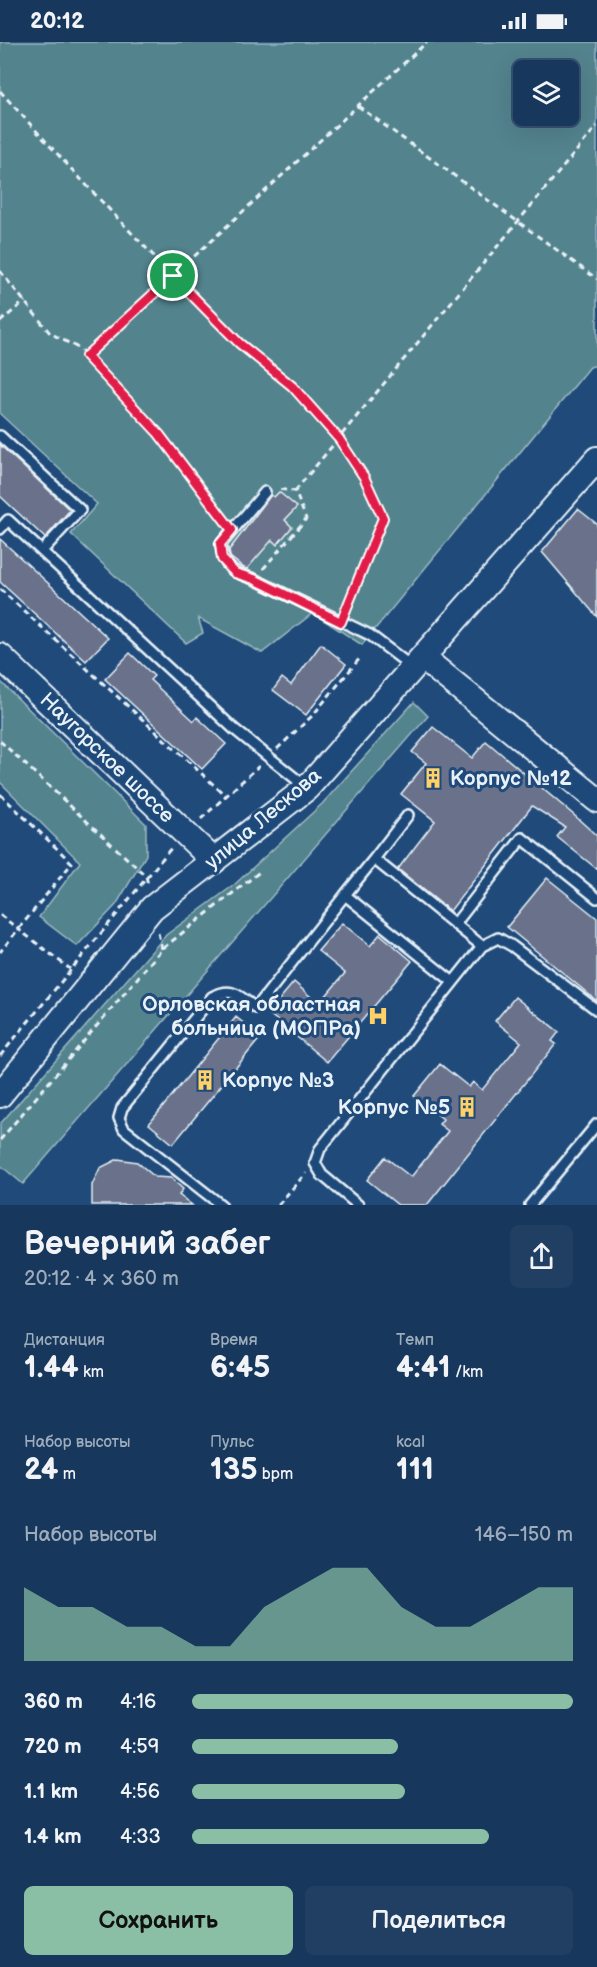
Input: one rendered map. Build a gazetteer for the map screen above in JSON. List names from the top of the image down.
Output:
{
  "streets": {
    "main road": ["Наугорское шоссе", "улица Лескова"]
  },
  "crossings": [
    ["Наугорское шоссе", "улица Лескова"]
  ],
  "places": {
    "building": ["Корпус №12", "Корпус №3", "Корпус №5"],
    "hospital": ["Орловская областная больница (МОПРа)"]
  },
  "page": {
    "status": "20:12",
    "heading": ["Вечерний забег", "20:12 · 4 × 360 m"],
    "stats": [
      ["Дистанция", "1.44 km"],
      ["Время", "6:45"],
      ["Темп", "4:41 /km"],
      ["Набор высоты", "24 m"],
      ["Пульс", "135 bpm"],
      ["kcal", "111"]
    ],
    "chart": ["Набор высоты", "146–150 m"],
    "list": [
      {
        "name": "360 m",
        "note": "4:16"
      },
      {
        "name": "720 m",
        "note": "4:59"
      },
      {
        "name": "1.1 km",
        "note": "4:56"
      },
      {
        "name": "1.4 km",
        "note": "4:33"
      }
    ],
    "buttons": ["Сохранить", "Поделиться"]
  }
}
